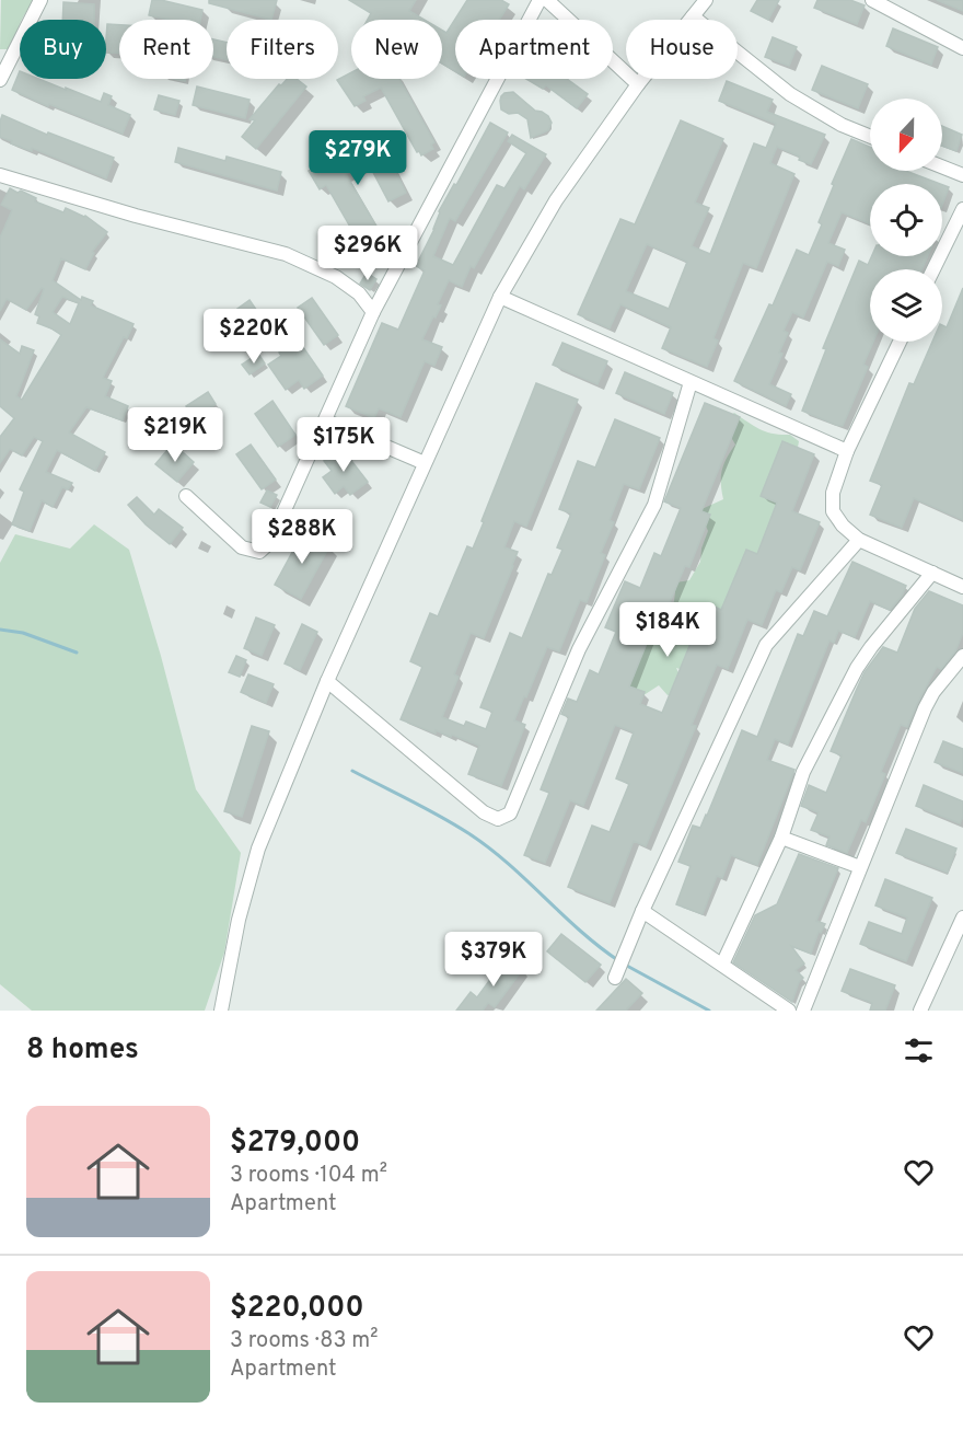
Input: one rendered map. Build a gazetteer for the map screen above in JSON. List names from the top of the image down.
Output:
{
  "north": "bottom",
  "page": {
    "chip": [
      "Buy",
      "Rent",
      "Filters",
      "New",
      "Apartment",
      "House"
    ],
    "price": [
      "$279K",
      "$296K",
      "$220K",
      "$219K",
      "$175K",
      "$288K",
      "$184K",
      "$379K"
    ],
    "heading": "8 homes",
    "list": [
      {
        "name": "$279,000",
        "note": "3 rooms · 104 m² · Apartment"
      },
      {
        "name": "$220,000",
        "note": "3 rooms · 83 m² · Apartment"
      }
    ]
  }
}
